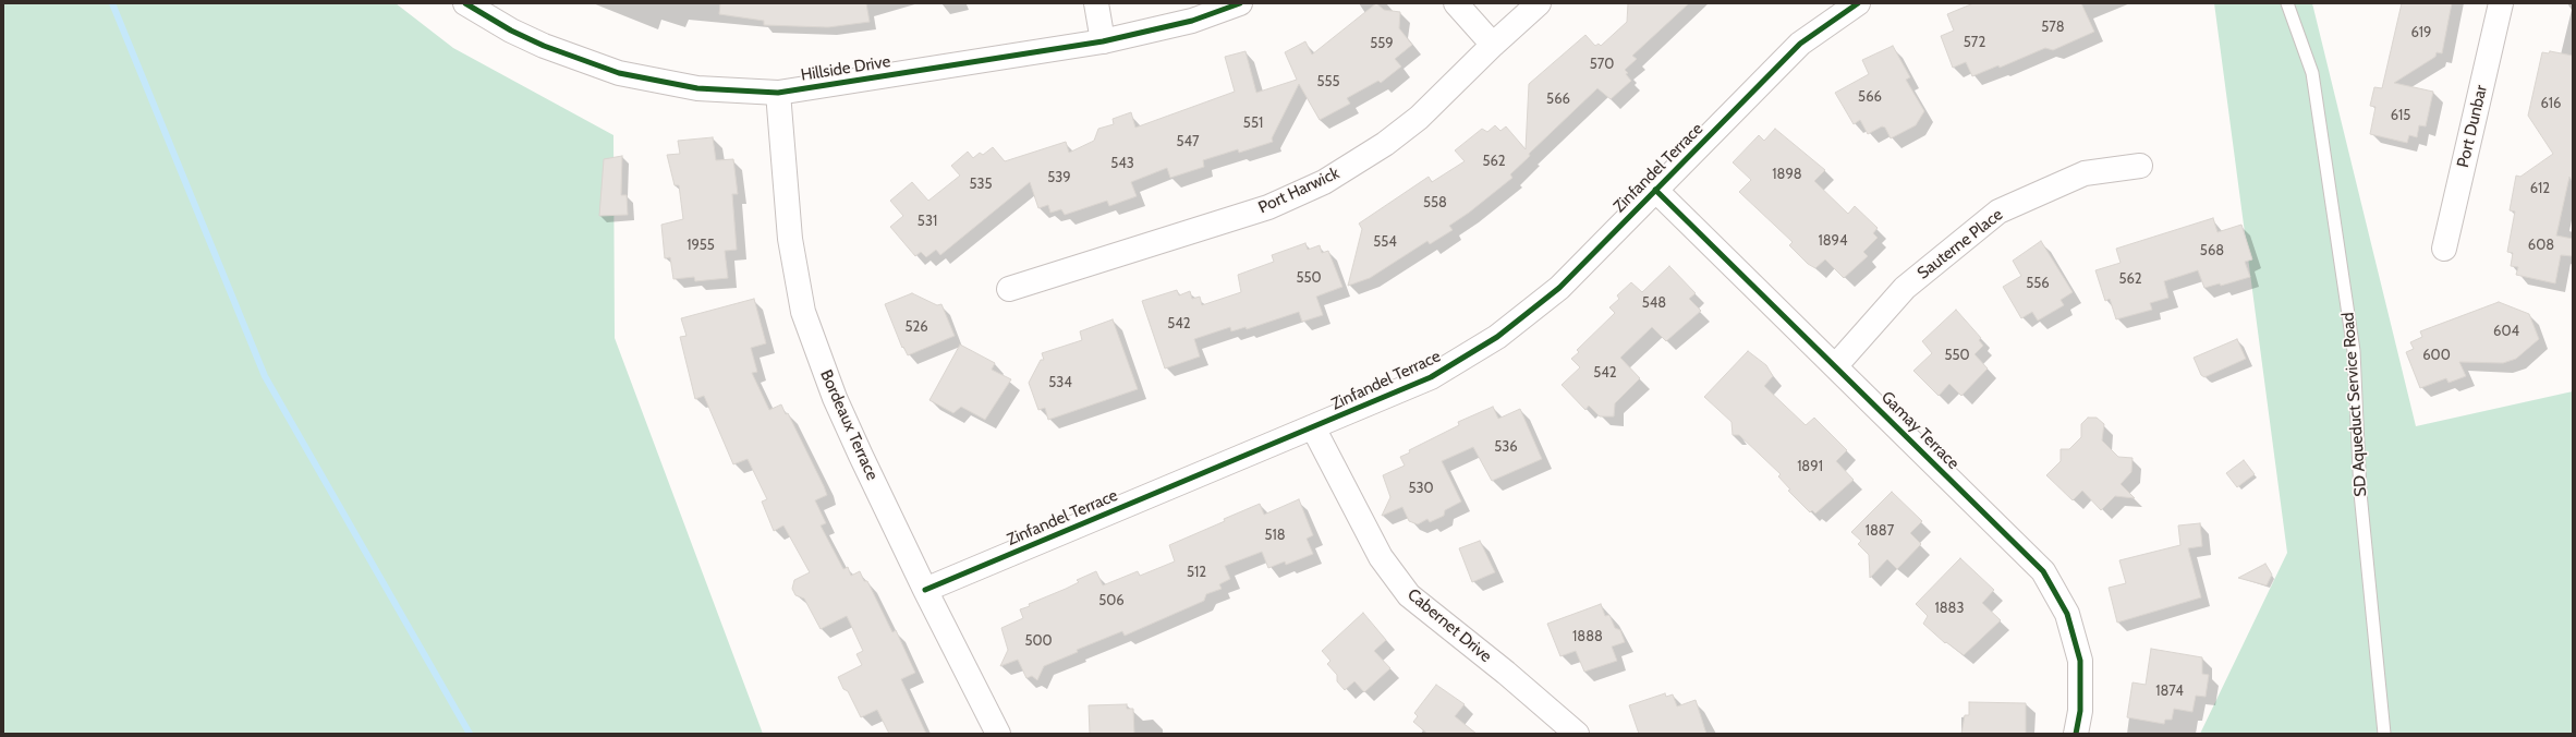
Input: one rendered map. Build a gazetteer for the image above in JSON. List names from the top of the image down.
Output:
{
  "streets": {
    "street": [
      "Hillside Drive",
      "Port Dunbar",
      "Zinfandel Terrace",
      "Port Harwick",
      "Sauterne Place",
      "Bordeaux Terrace",
      "Gamay Terrace",
      "Cabernet Drive"
    ],
    "lane": ["SD Aqueduct Service Road"]
  },
  "crossings": [
    ["Hillside Drive", "Bordeaux Terrace"],
    ["Zinfandel Terrace", "Bordeaux Terrace"],
    ["Zinfandel Terrace", "Gamay Terrace"],
    ["Zinfandel Terrace", "Cabernet Drive"],
    ["Sauterne Place", "Gamay Terrace"]
  ],
  "house_numbers": [
    "578",
    "619",
    "572",
    "559",
    "570",
    "555",
    "566",
    "566",
    "616",
    "615",
    "551",
    "547",
    "562",
    "543",
    "1898",
    "539",
    "535",
    "612",
    "558",
    "531",
    "1894",
    "554",
    "1955",
    "608",
    "568",
    "550",
    "562",
    "556",
    "548",
    "542",
    "526",
    "604",
    "550",
    "600",
    "542",
    "534",
    "536",
    "1891",
    "530",
    "1887",
    "518",
    "512",
    "506",
    "1883",
    "1888",
    "500",
    "1874"
  ]
}
